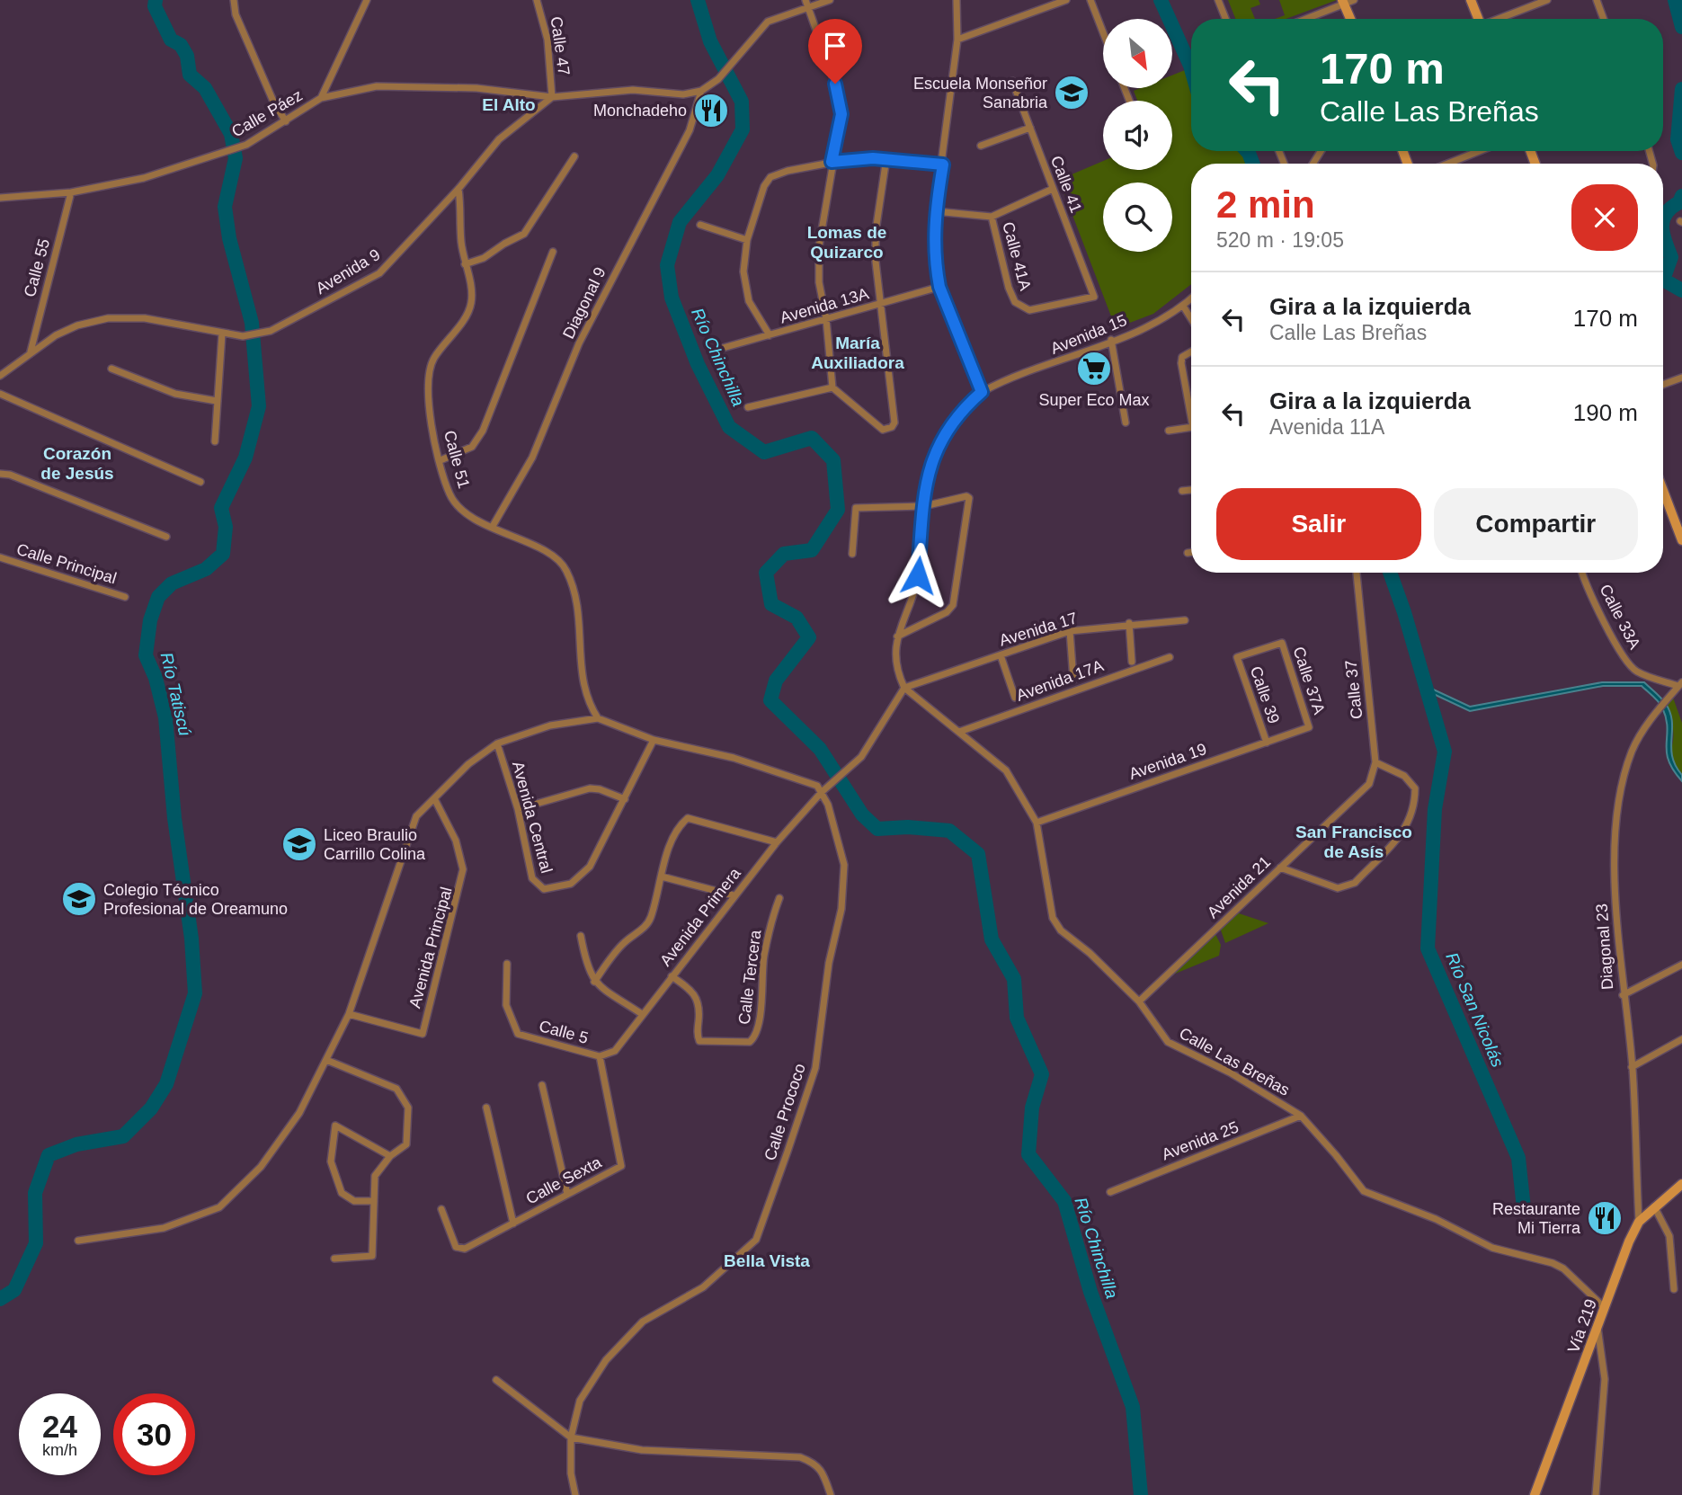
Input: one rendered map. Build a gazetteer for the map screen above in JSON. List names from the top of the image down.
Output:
{
  "streets": {
    "main road": ["Vía 219"],
    "street": [
      "Calle 47",
      "Calle Páez",
      "Calle 41",
      "Calle 41A",
      "Calle 55",
      "Avenida 9",
      "Diagonal 9",
      "Avenida 13A",
      "Avenida 15",
      "Calle 51",
      "Calle Principal",
      "Calle 33A",
      "Avenida 17",
      "Avenida 17A",
      "Calle 37A",
      "Calle 37",
      "Calle 39",
      "Avenida 19",
      "Avenida Central",
      "Avenida 21",
      "Avenida Primera",
      "Diagonal 23",
      "Avenida Principal",
      "Calle Tercera",
      "Calle 5",
      "Calle Las Breñas",
      "Calle Prococo",
      "Avenida 25",
      "Calle Sexta"
    ]
  },
  "crossings": [
    ["Calle 47", "Calle Páez"],
    ["Calle 47", "Avenida 9"],
    ["Calle Páez", "Calle 55"],
    ["Calle Páez", "Avenida 9"],
    ["Calle 41", "Calle 41A"],
    ["Calle 55", "Avenida 9"],
    ["Avenida 9", "Calle 51"],
    ["Diagonal 9", "Calle 51"],
    ["Calle 33A", "Diagonal 23"],
    ["Avenida 17", "Calle Las Breñas"],
    ["Avenida 17A", "Calle Las Breñas"],
    ["Calle 37A", "Calle 39"],
    ["Calle 37A", "Avenida 19"],
    ["Calle 37", "Avenida 21"],
    ["Calle 39", "Avenida 19"],
    ["Avenida 19", "Calle Las Breñas"],
    ["Avenida 21", "Calle Las Breñas"],
    ["Avenida Primera", "Calle Tercera"],
    ["Avenida Primera", "Calle 5"],
    ["Avenida Primera", "Calle Prococo"],
    ["Avenida Primera", "Calle Sexta"],
    ["Diagonal 23", "Vía 219"],
    ["Calle 5", "Calle Sexta"],
    ["Calle Las Breñas", "Avenida 25"],
    ["Calle Las Breñas", "Vía 219"]
  ],
  "districts": [
    "El Alto",
    "Lomas de Quizarco",
    "María Auxiliadora",
    "Corazón de Jesús",
    "San Francisco de Asís",
    "Bella Vista"
  ],
  "water": ["Río Chinchilla", "Río Tatiscú", "Río San Nicolás"],
  "places": {
    "school or university": ["Escuela Monseñor Sanabria", "Liceo Braulio Carrillo Colina", "Colegio Técnico Profesional de Oreamuno"],
    "restaurant": ["Monchadeho", "Restaurante Mi Tierra"],
    "supermarket": ["Super Eco Max"]
  },
  "north": "bottom right",
  "page": {
    "turn": ["170 m", "Calle Las Breñas"],
    "heading": ["2 min", "520 m · 19:05"],
    "list": [
      {
        "name": "Gira a la izquierda",
        "note": "Calle Las Breñas",
        "value": "170 m"
      },
      {
        "name": "Gira a la izquierda",
        "note": "Avenida 11A",
        "value": "190 m"
      }
    ],
    "buttons": ["Salir", "Compartir"],
    "speed": "24 km/h",
    "limit": "30"
  }
}
